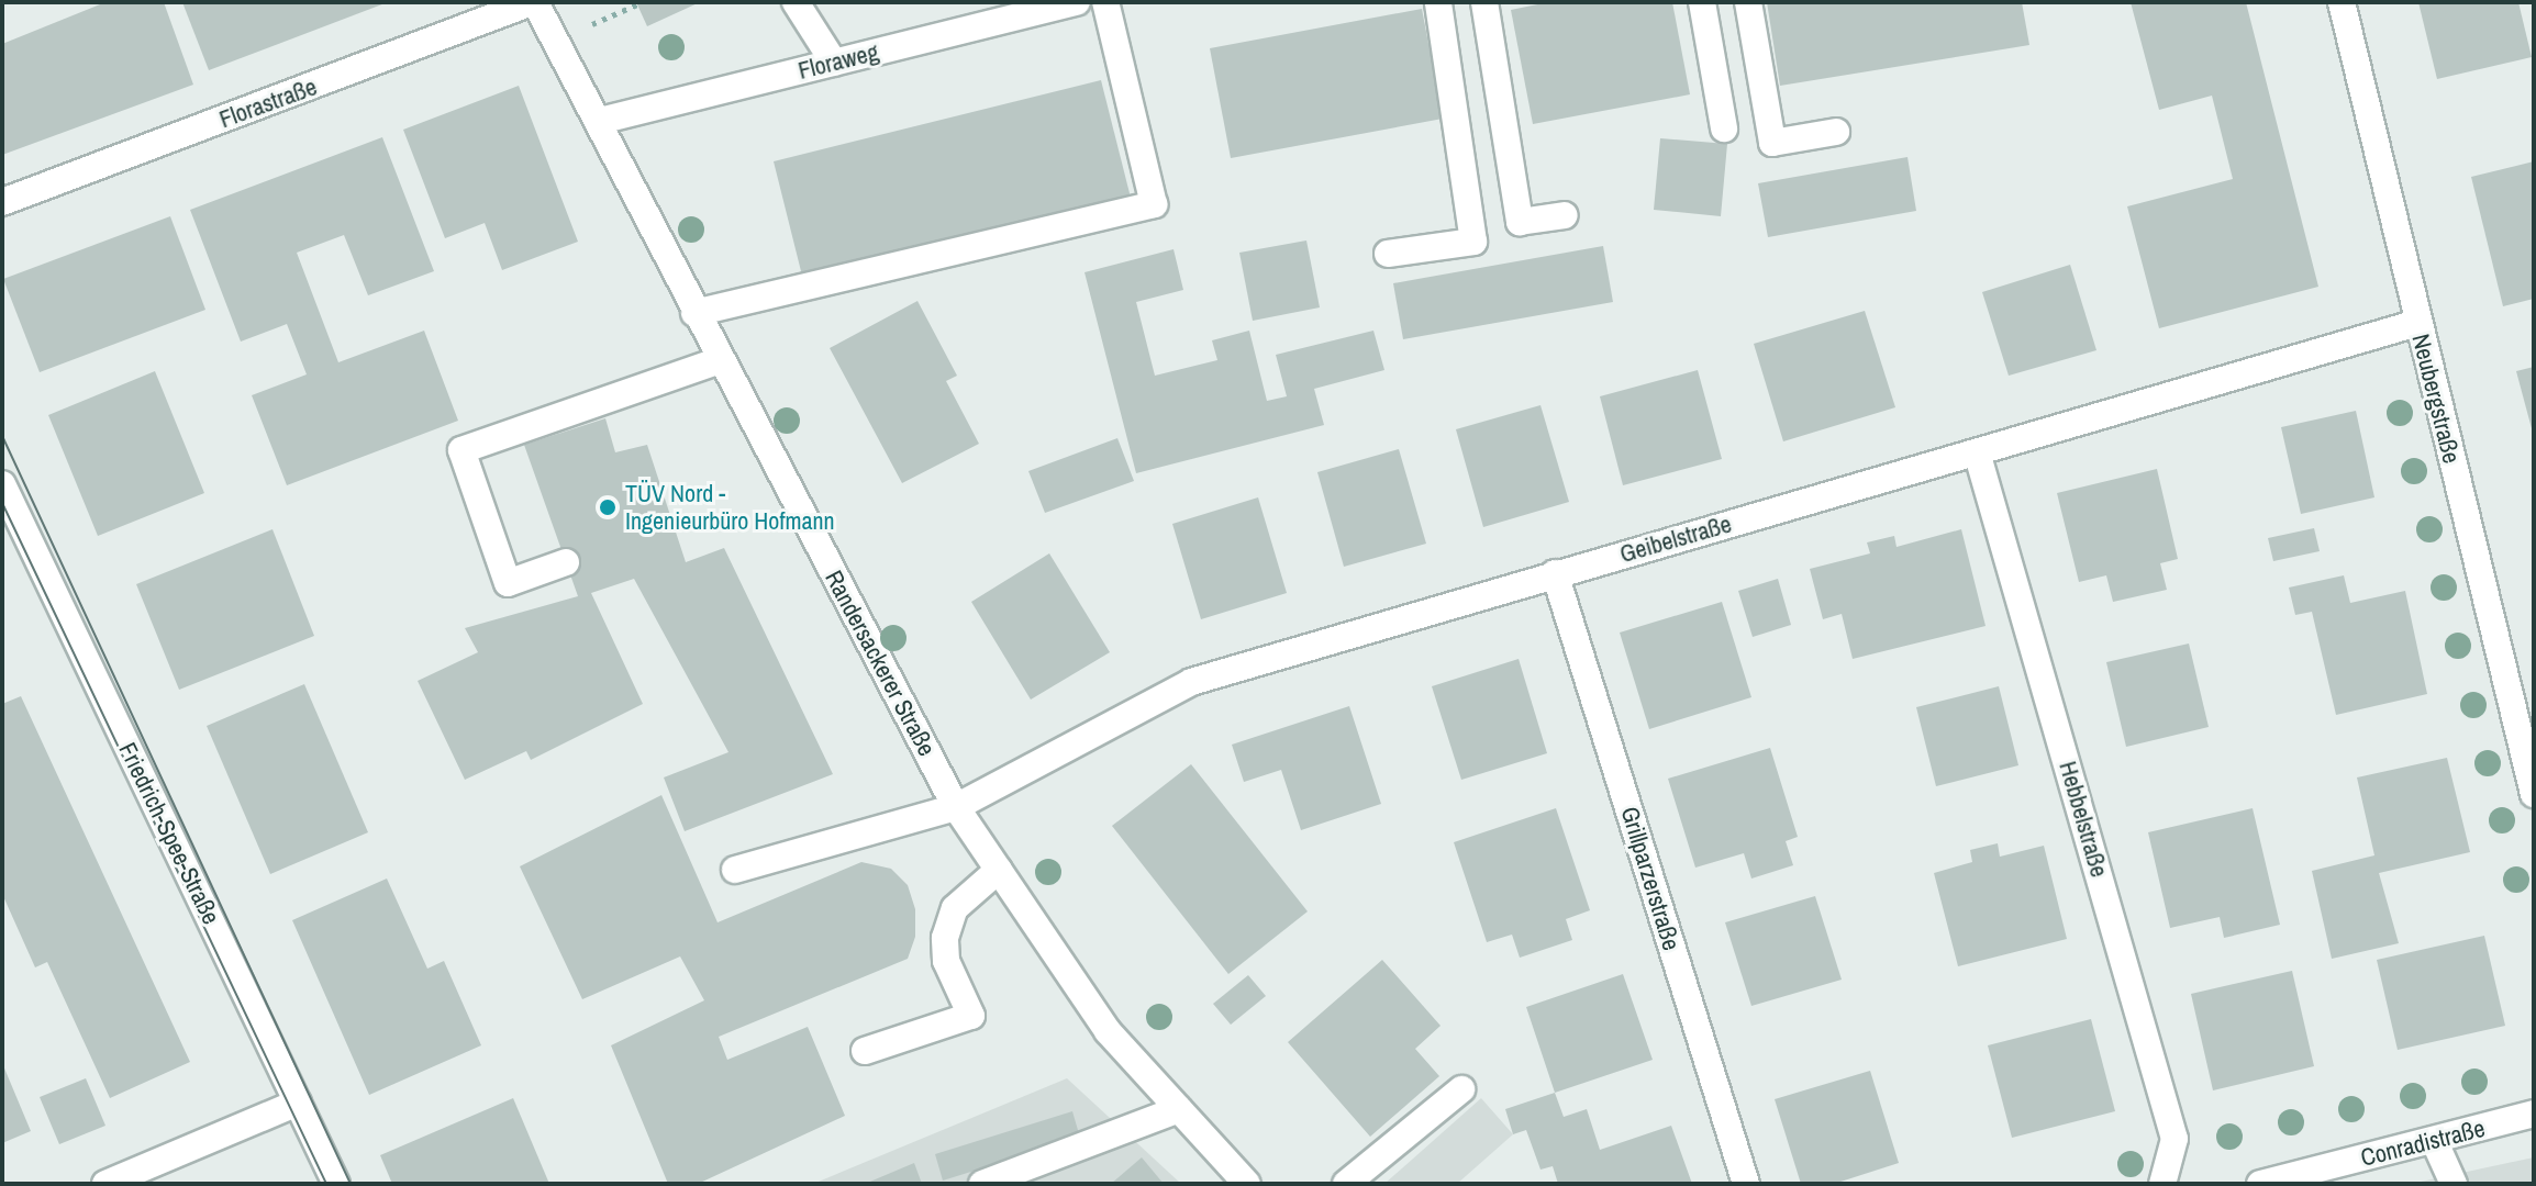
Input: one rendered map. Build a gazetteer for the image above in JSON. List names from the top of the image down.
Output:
{
  "streets": {
    "street": [
      "Floraweg",
      "Florastraße",
      "Neubergstraße",
      "Geibelstraße",
      "Randersackerer Straße",
      "Hebbelstraße",
      "Friedrich-Spee-Straße",
      "Grillparzerstraße",
      "Conradistraße"
    ]
  },
  "crossings": [
    ["Floraweg", "Randersackerer Straße"],
    ["Florastraße", "Randersackerer Straße"],
    ["Neubergstraße", "Geibelstraße"],
    ["Geibelstraße", "Randersackerer Straße"],
    ["Geibelstraße", "Hebbelstraße"],
    ["Geibelstraße", "Grillparzerstraße"]
  ],
  "places": ["TÜV Nord - Ingenieurbüro Hofmann"]
}
